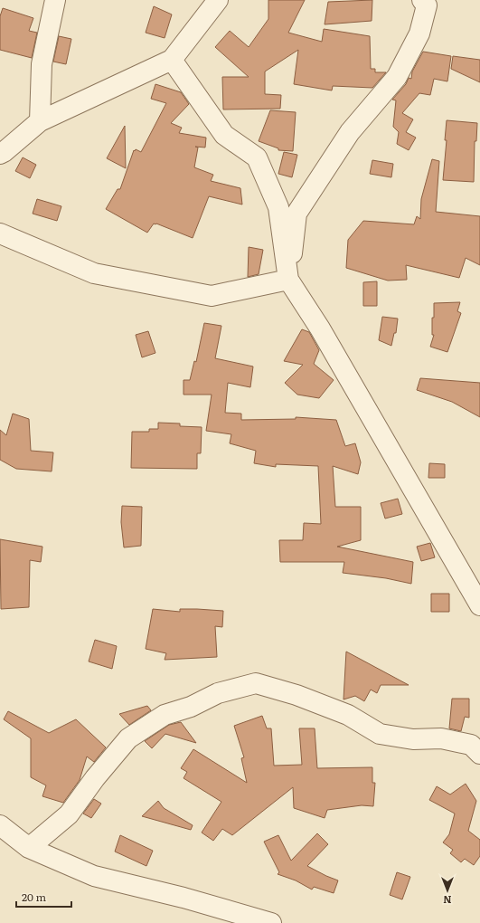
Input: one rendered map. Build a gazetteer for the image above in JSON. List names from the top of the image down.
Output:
{
  "scale_bar": "20 m",
  "north": "bottom"
}
